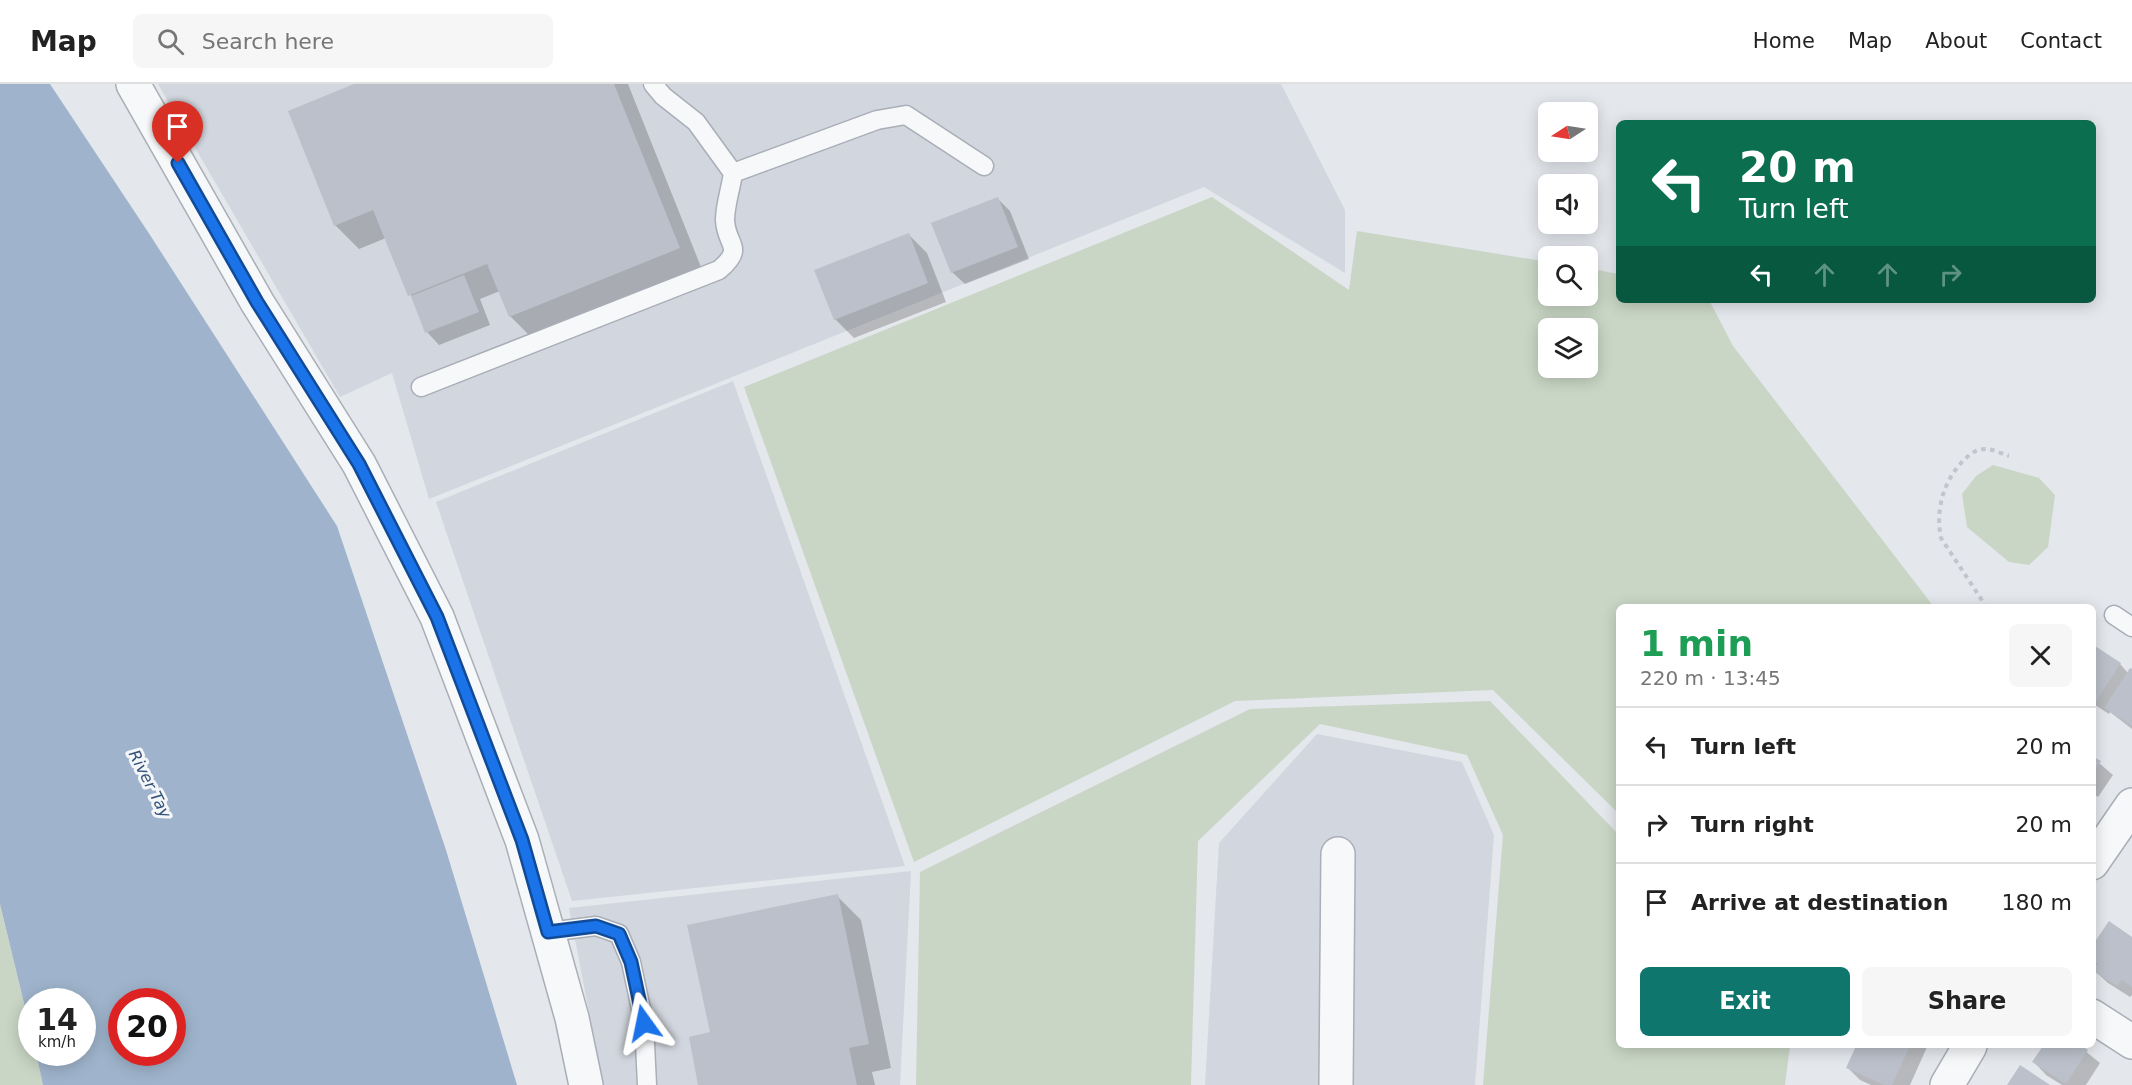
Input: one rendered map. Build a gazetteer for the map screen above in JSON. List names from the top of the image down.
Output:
{
  "water": ["River Tay"],
  "north": "left",
  "page": {
    "header": "Map",
    "search": "Search here",
    "nav": [
      "Home",
      "Map",
      "About",
      "Contact"
    ],
    "turn": ["20 m", "Turn left"],
    "heading": ["1 min", "220 m · 13:45"],
    "list": [
      {
        "name": "Turn left",
        "value": "20 m"
      },
      {
        "name": "Turn right",
        "value": "20 m"
      },
      {
        "name": "Arrive at destination",
        "value": "180 m"
      }
    ],
    "buttons": ["Exit", "Share"],
    "speed": "14 km/h",
    "limit": "20"
  }
}
